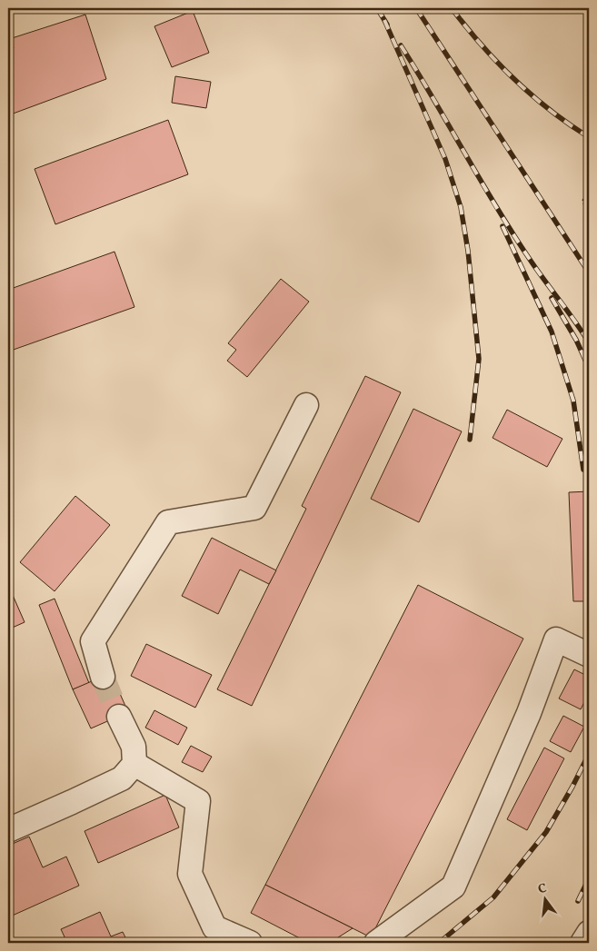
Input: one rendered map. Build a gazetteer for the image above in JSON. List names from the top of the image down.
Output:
{
  "north": "top"
}
